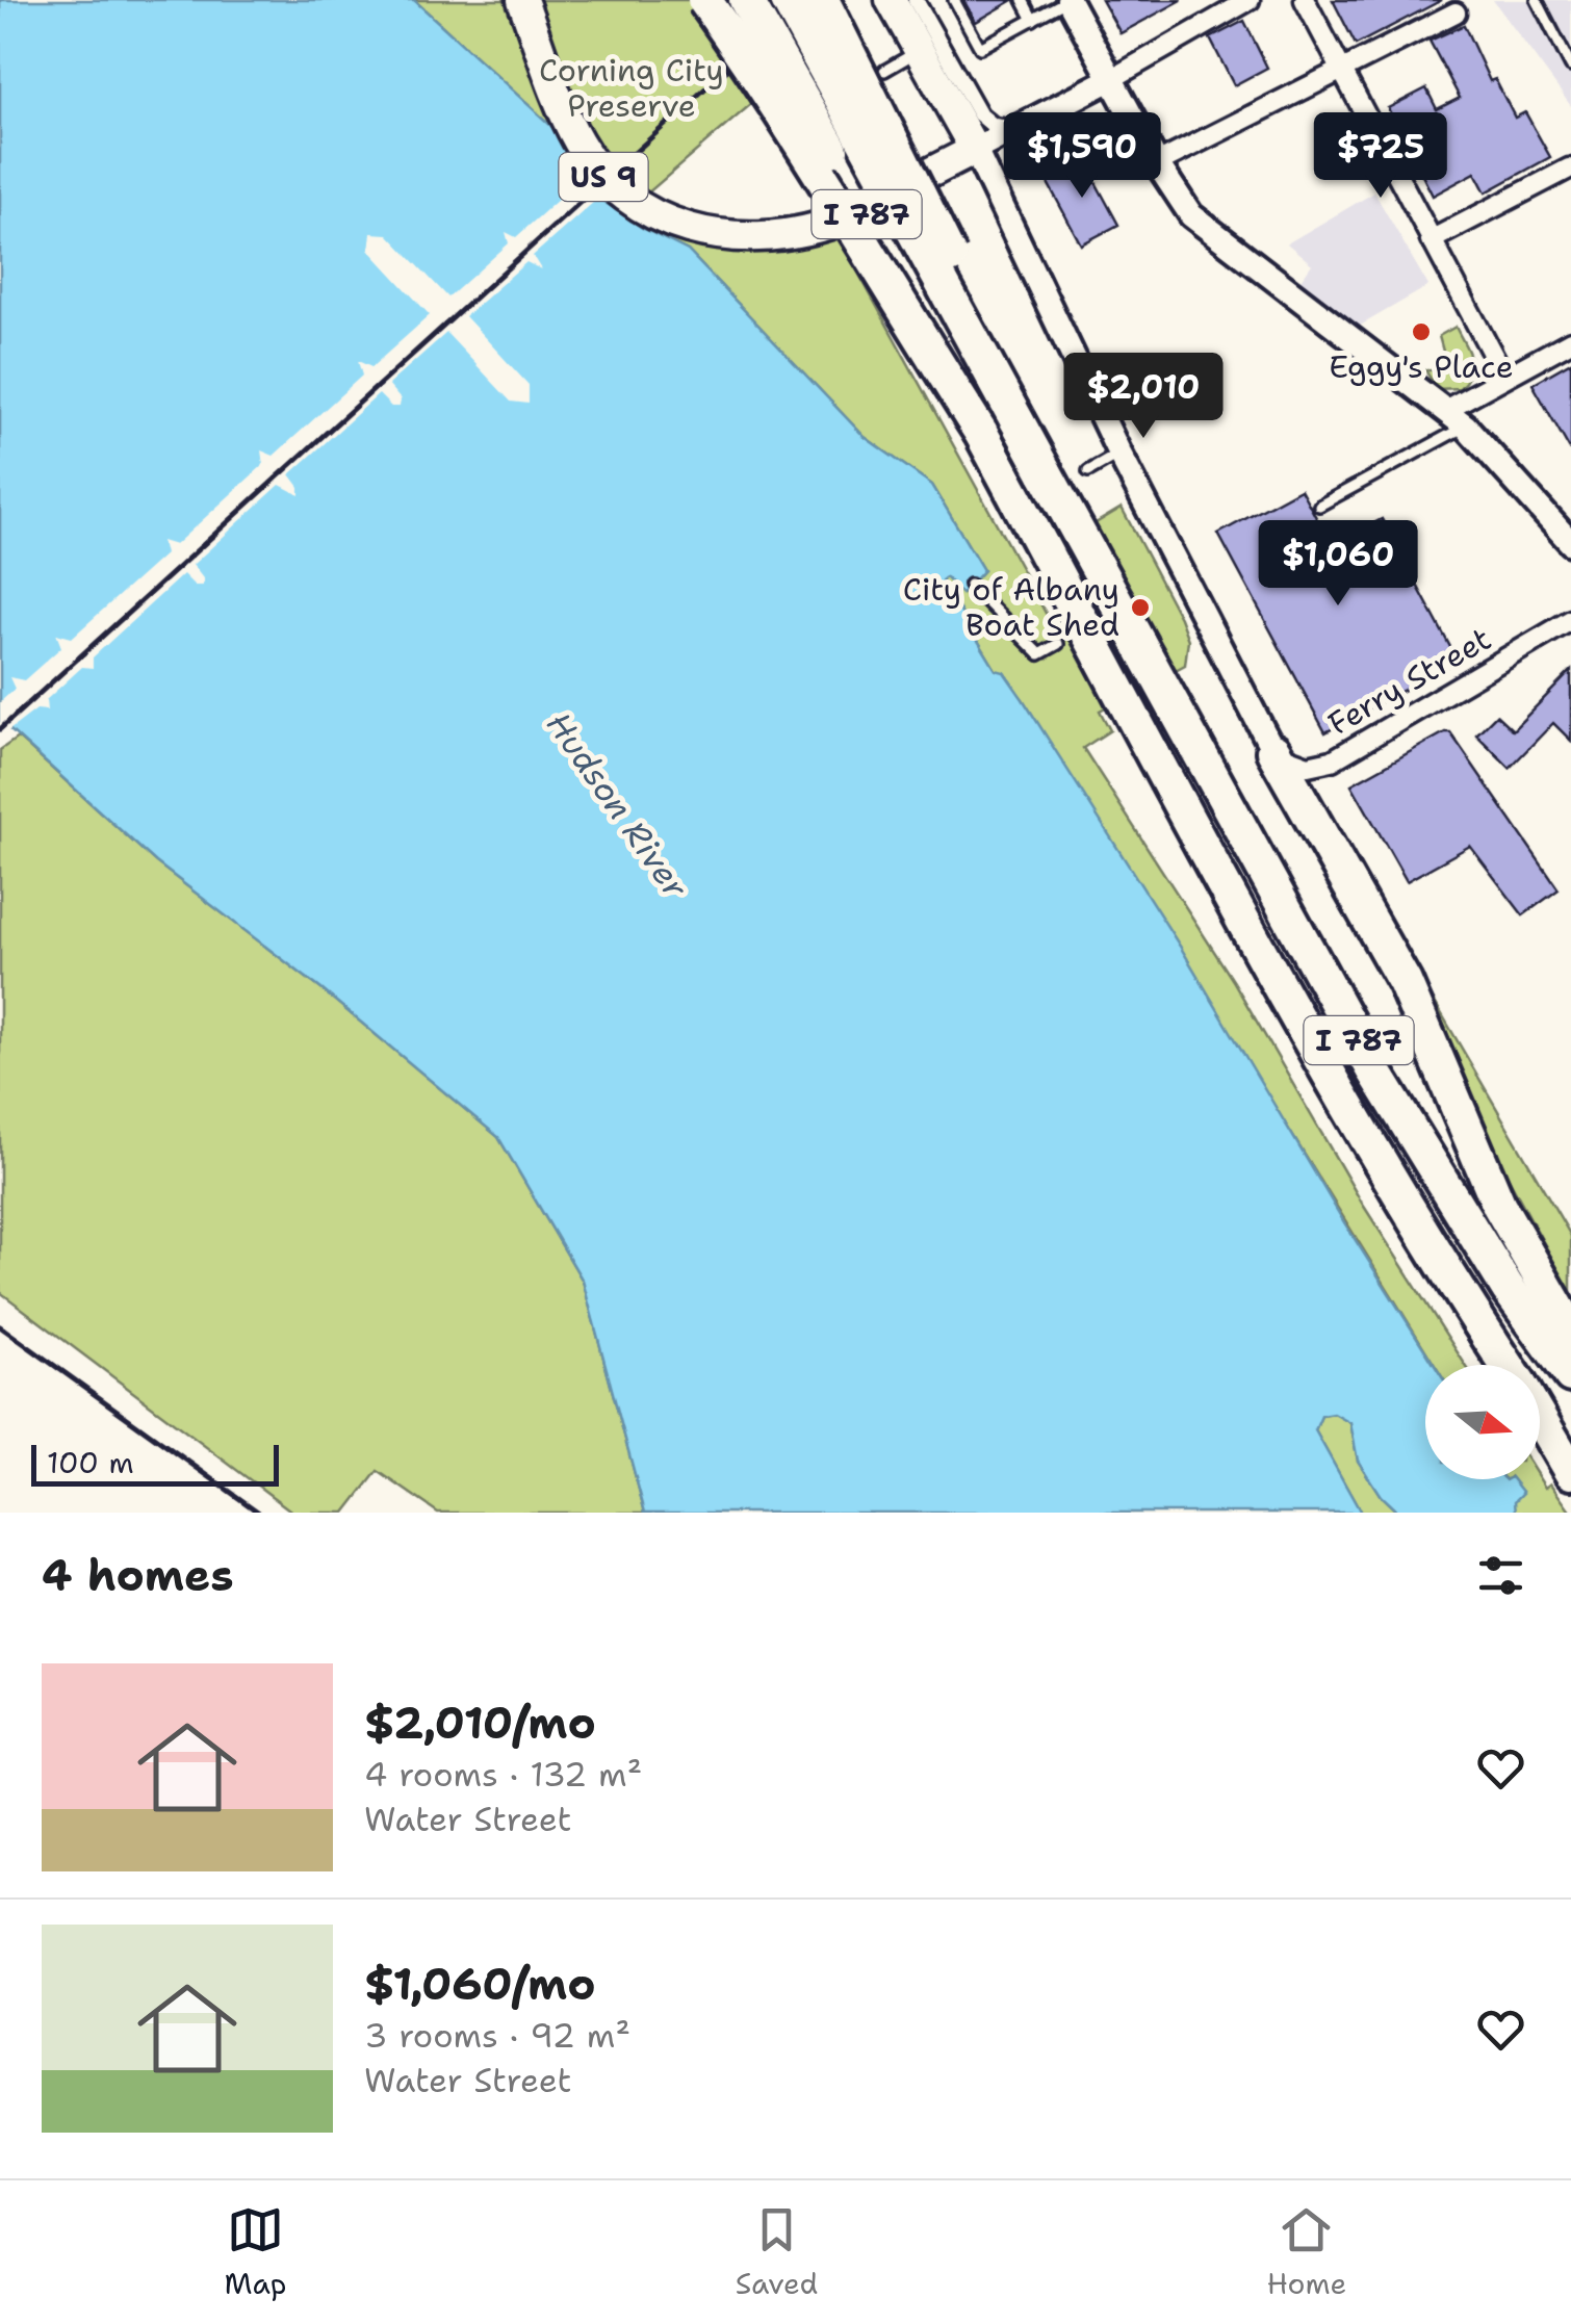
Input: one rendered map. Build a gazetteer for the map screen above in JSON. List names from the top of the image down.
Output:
{
  "streets": {
    "highway": ["I 787"],
    "main road": ["US 9"],
    "street": ["Ferry Street"]
  },
  "water": ["Hudson River"],
  "parks": ["Corning City Preserve"],
  "places": ["Eggy's Place", "City of Albany Boat Shed"],
  "scale_bar": "100 m",
  "north": "right",
  "page": {
    "price": [
      "$1,590",
      "$725",
      "$2,010",
      "$1,060"
    ],
    "scale": "100 m",
    "heading": "4 homes",
    "list": [
      {
        "name": "$2,010/mo",
        "note": "4 rooms · 132 m² · Water Street"
      },
      {
        "name": "$1,060/mo",
        "note": "3 rooms · 92 m² · Water Street"
      }
    ],
    "tabs": ["Map", "Saved", "Home"]
  }
}
